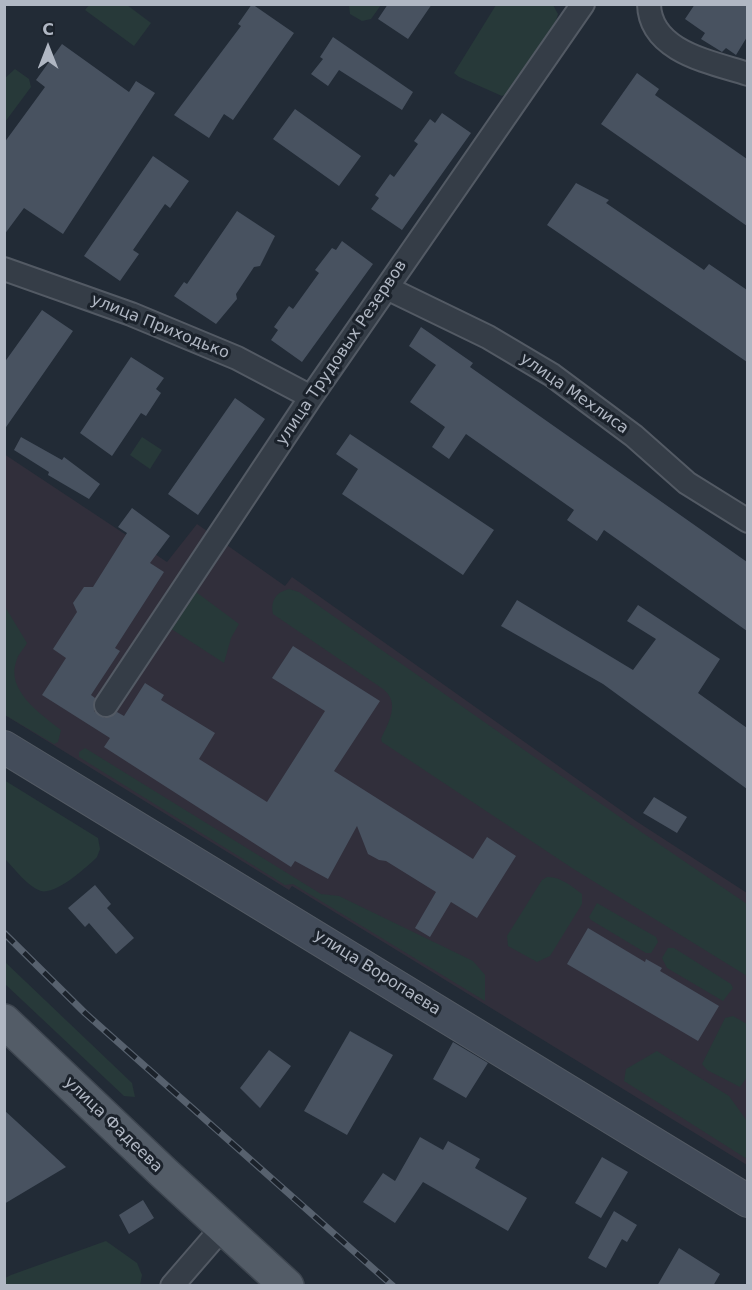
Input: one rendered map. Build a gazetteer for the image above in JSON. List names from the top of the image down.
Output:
{
  "streets": {
    "main road": ["улица Воропаева", "улица Фадеева"],
    "street": ["улица Приходько", "улица Трудовых Резервов", "улица Мехлиса"]
  },
  "crossings": [
    ["улица Приходько", "улица Трудовых Резервов"],
    ["улица Трудовых Резервов", "улица Мехлиса"]
  ],
  "north": "top"
}
